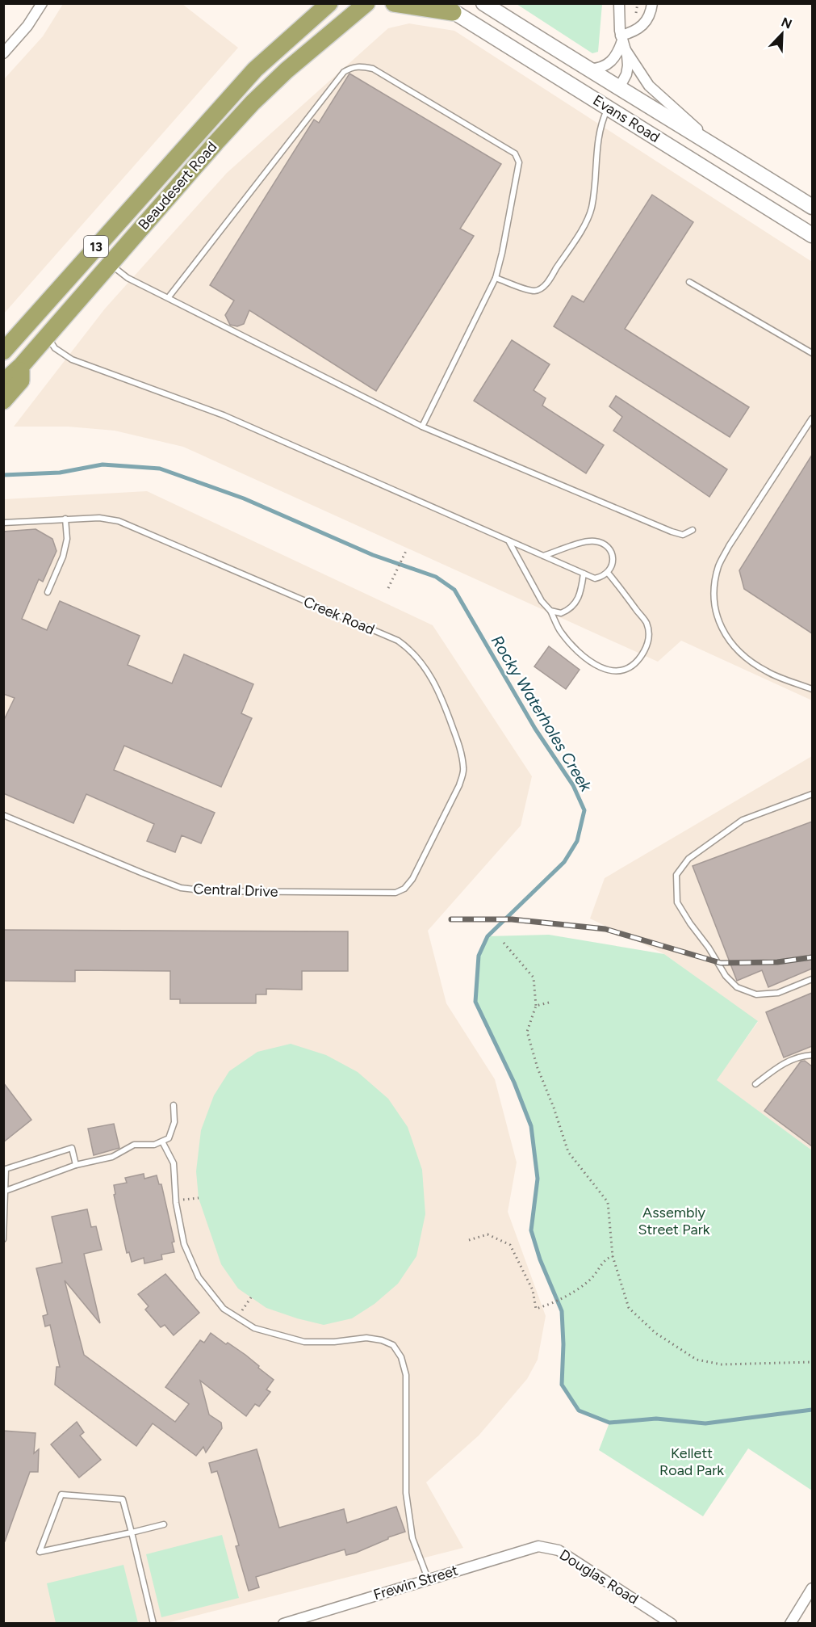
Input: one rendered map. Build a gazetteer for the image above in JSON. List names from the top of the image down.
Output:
{
  "streets": {
    "highway": ["Beaudesert Road", "13"],
    "main road": ["Evans Road"],
    "street": ["Douglas Road", "Frewin Street"],
    "lane": ["Creek Road", "Central Drive"]
  },
  "crossings": [
    ["Creek Road", "Central Drive"],
    ["Douglas Road", "Frewin Street"]
  ],
  "water": ["Rocky Waterholes Creek"],
  "parks": ["Assembly Street Park", "Kellett Road Park"],
  "north": "top right"
}
